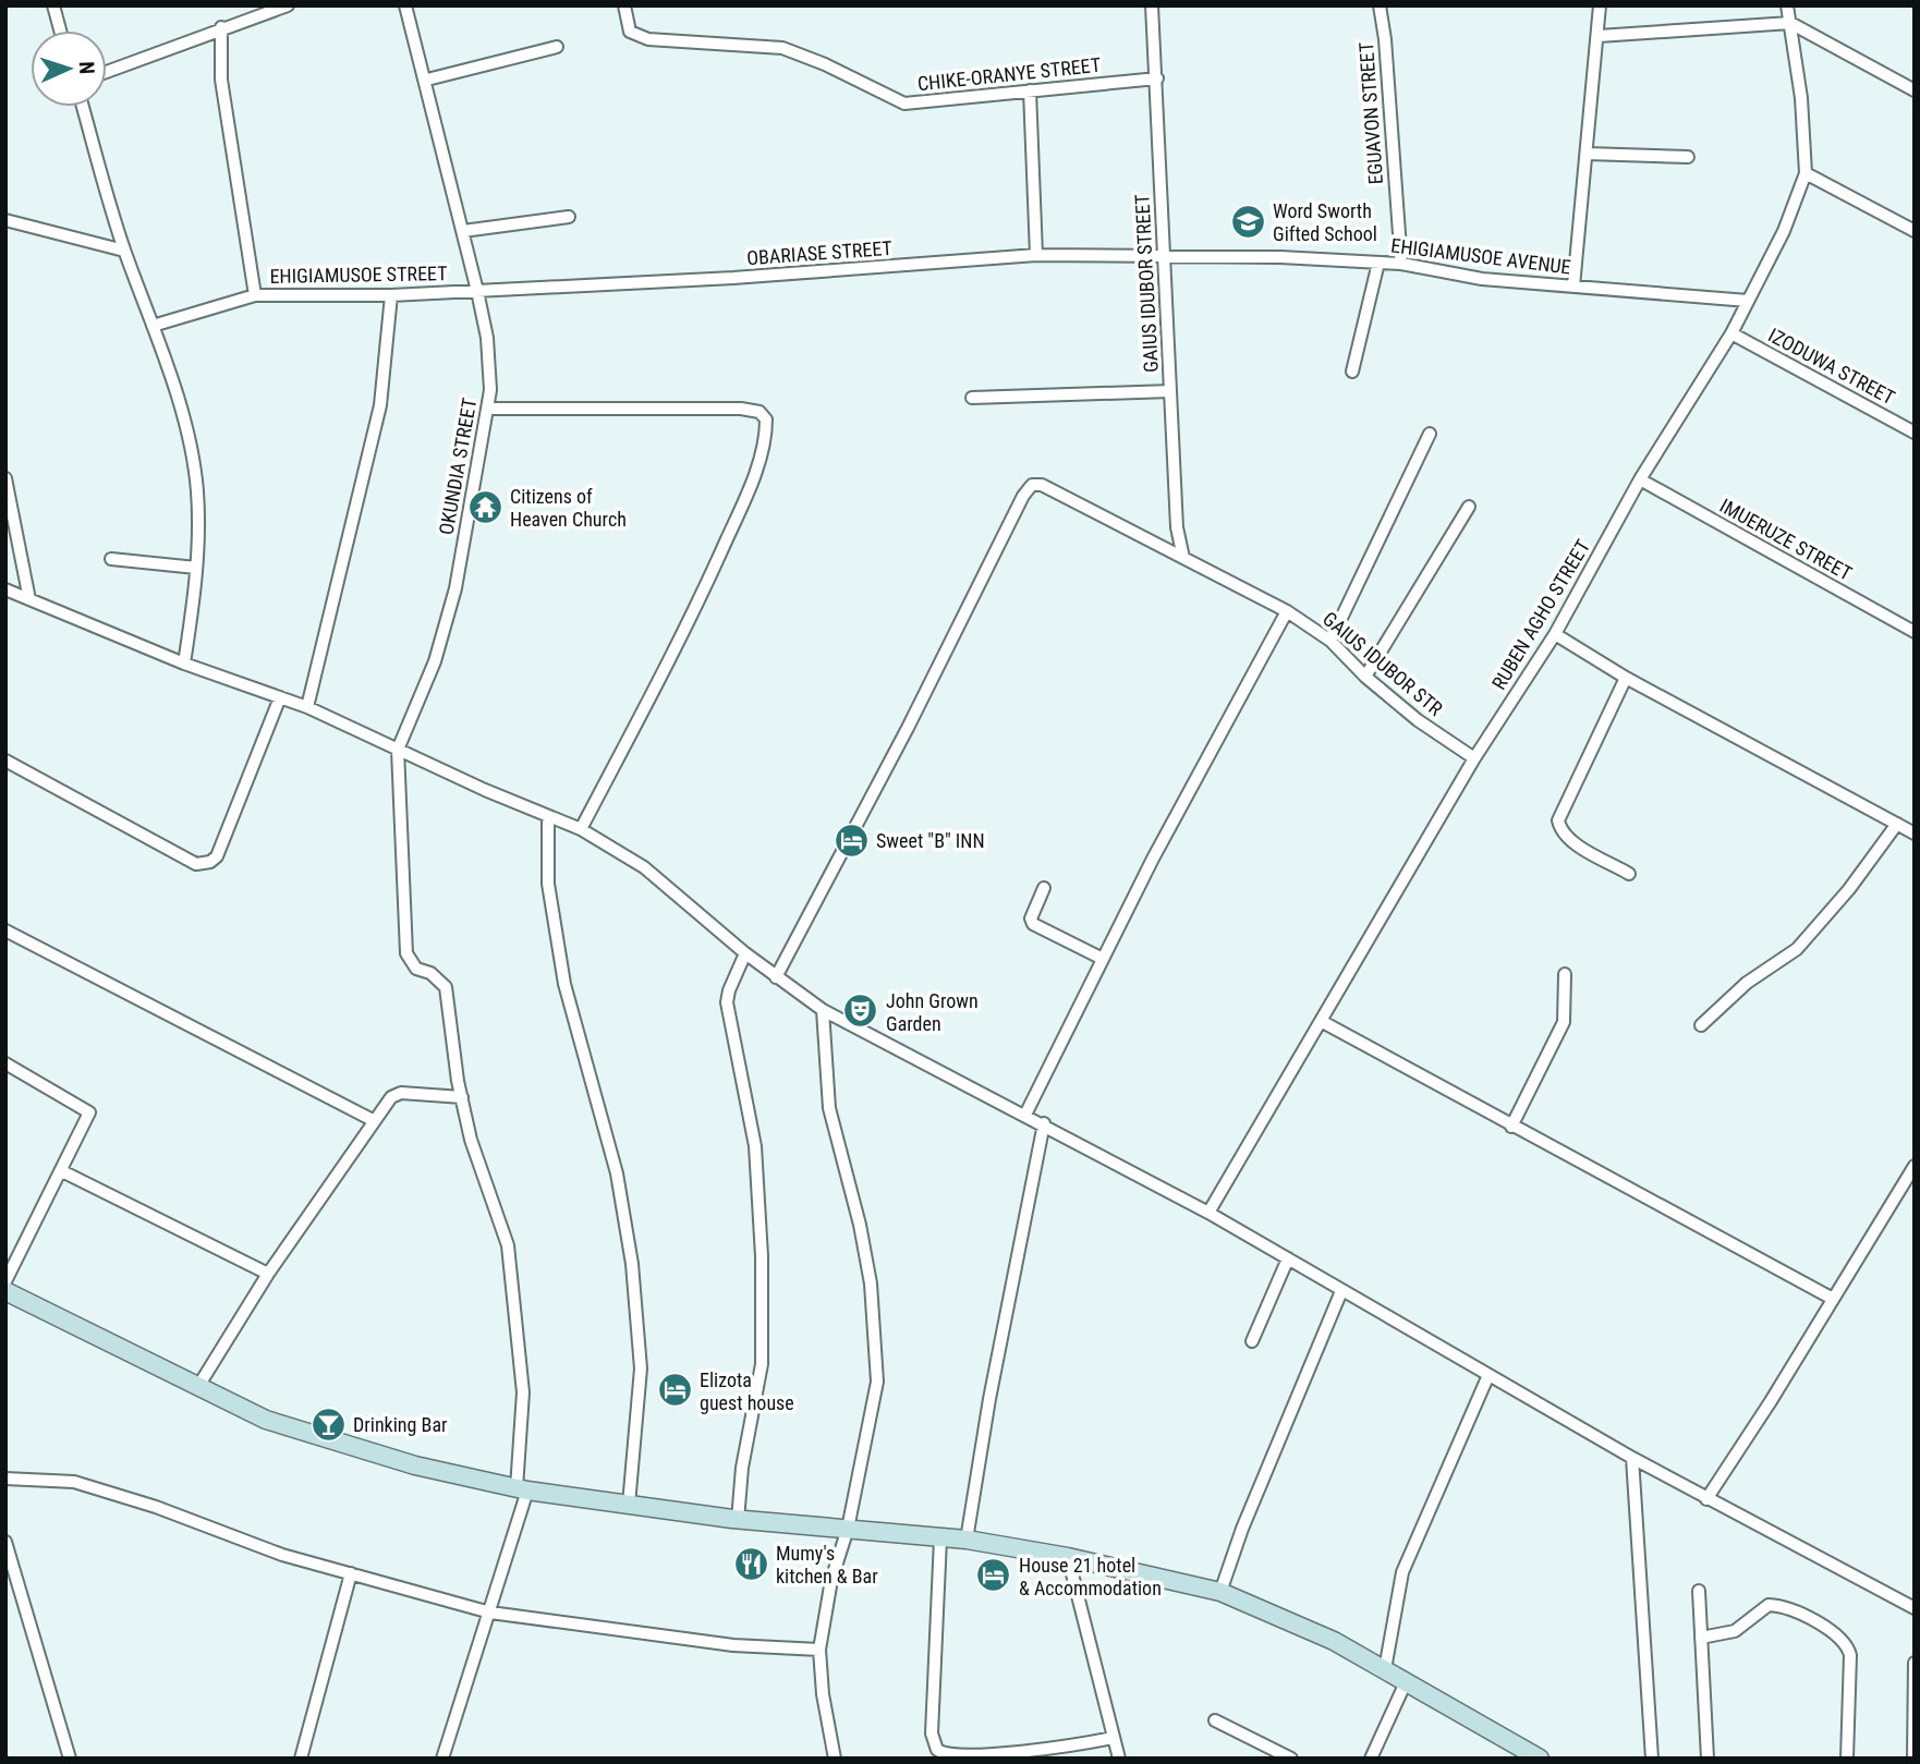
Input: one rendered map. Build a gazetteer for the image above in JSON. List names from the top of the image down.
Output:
{
  "streets": {
    "street": [
      "CHIKE-ORANYE STREET",
      "EGUAVON STREET",
      "OBARIASE STREET",
      "EHIGIAMUSOE AVENUE",
      "EHIGIAMUSOE STREET",
      "GAIUS IDUBOR STREET",
      "IZODUWA STREET",
      "OKUNDIA STREET",
      "IMUERUZE STREET",
      "RUBEN AGHO STREET",
      "GAIUS IDUBOR STR"
    ]
  },
  "crossings": [
    ["CHIKE-ORANYE STREET", "GAIUS IDUBOR STREET"],
    ["EGUAVON STREET", "EHIGIAMUSOE AVENUE"],
    ["OBARIASE STREET", "EHIGIAMUSOE AVENUE"],
    ["OBARIASE STREET", "EHIGIAMUSOE STREET"],
    ["OBARIASE STREET", "GAIUS IDUBOR STREET"],
    ["OBARIASE STREET", "OKUNDIA STREET"],
    ["EHIGIAMUSOE AVENUE", "GAIUS IDUBOR STREET"],
    ["EHIGIAMUSOE AVENUE", "RUBEN AGHO STREET"],
    ["EHIGIAMUSOE STREET", "OKUNDIA STREET"],
    ["GAIUS IDUBOR STREET", "GAIUS IDUBOR STR"],
    ["IZODUWA STREET", "RUBEN AGHO STREET"],
    ["IMUERUZE STREET", "RUBEN AGHO STREET"],
    ["RUBEN AGHO STREET", "GAIUS IDUBOR STR"]
  ],
  "places": {
    "school or university": ["Word Sworth Gifted School"],
    "temple": ["Citizens of Heaven Church"],
    "hotel": ["Sweet \"B\" INN", "Elizota guest house", "House 21 hotel & Accommodation"],
    "theatre": ["John Grown Garden"],
    "bar": ["Drinking Bar"],
    "restaurant": ["Mumy's kitchen & Bar"]
  },
  "north": "right"
}
